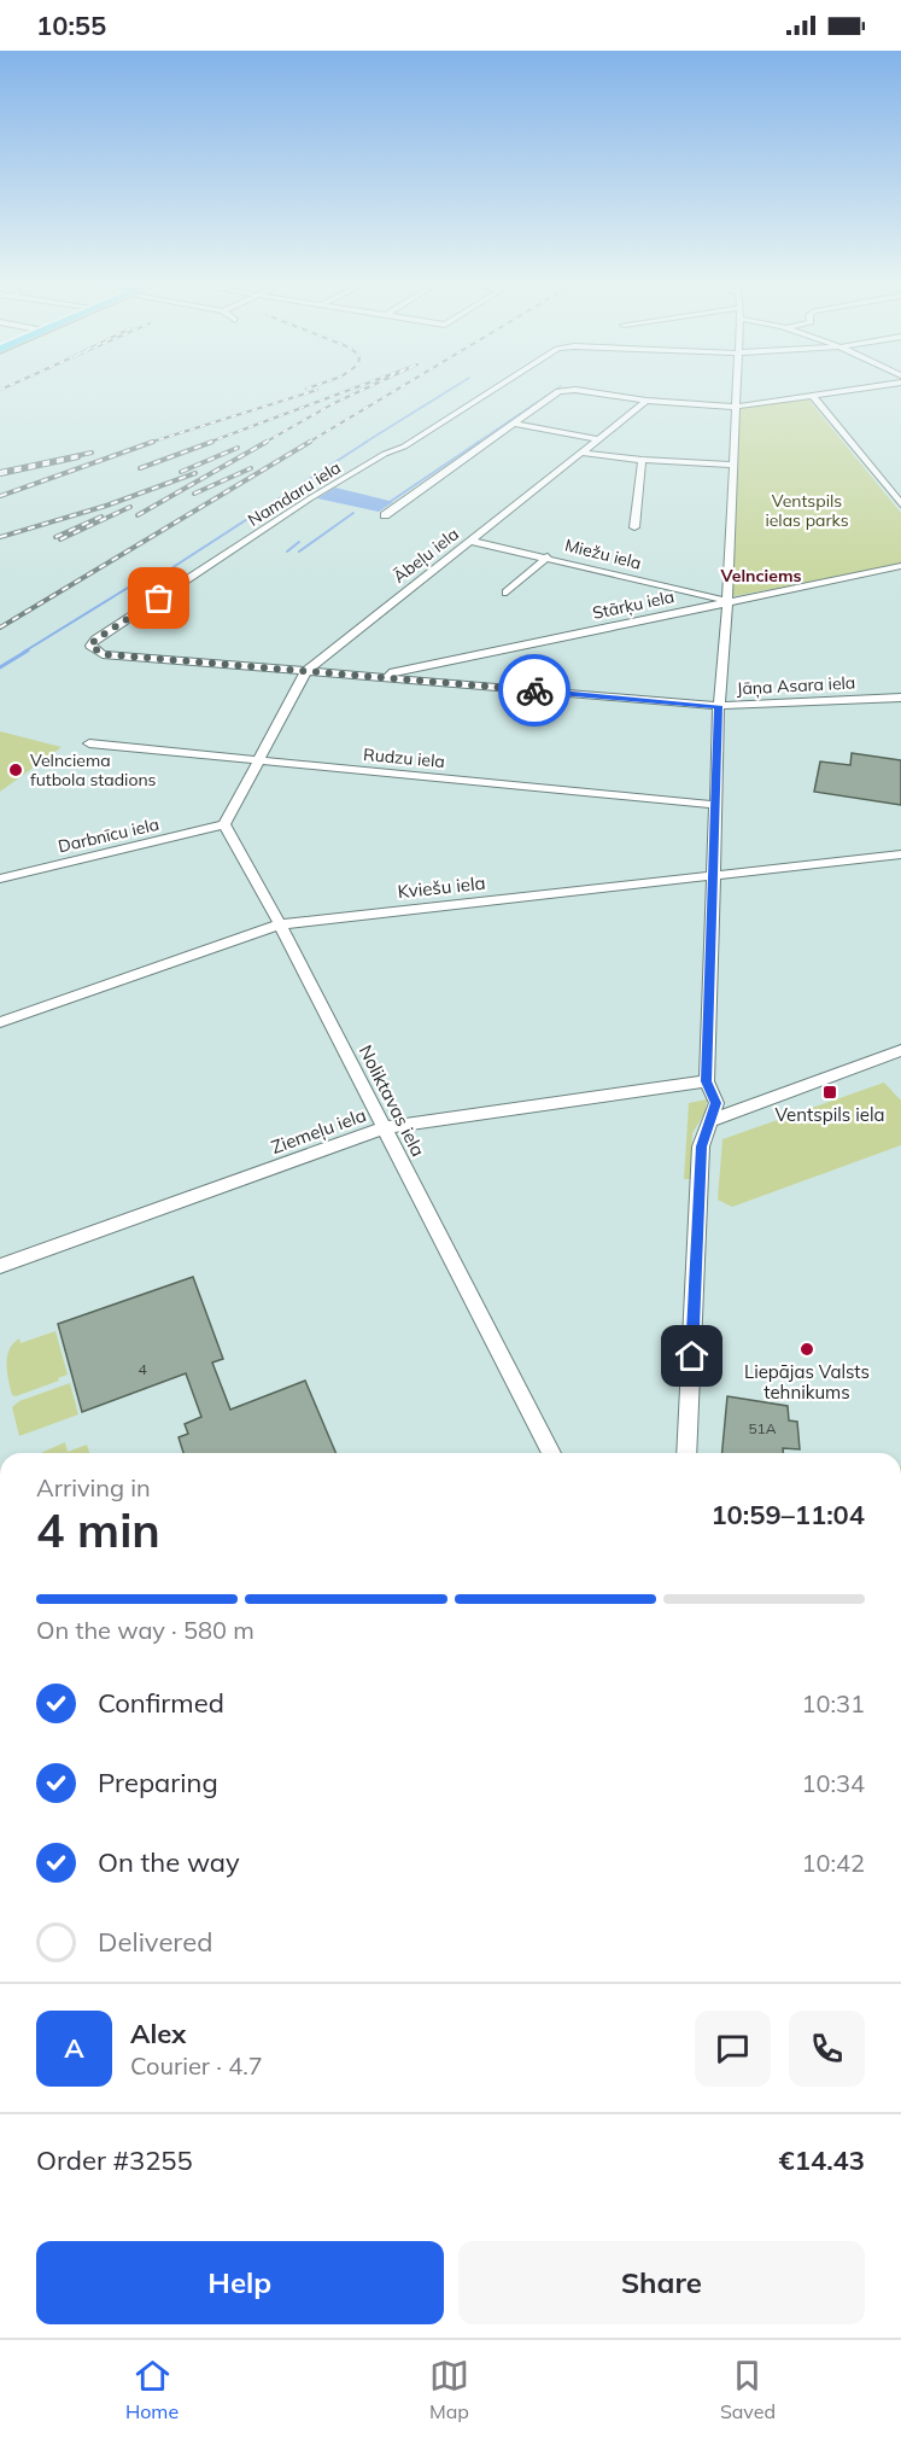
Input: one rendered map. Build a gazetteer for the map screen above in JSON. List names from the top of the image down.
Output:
{
  "streets": {
    "street": [
      "Namdaru iela",
      "Miežu iela",
      "Ābeļu iela",
      "Stārķu iela",
      "Jāņa Asara iela",
      "Rudzu iela",
      "Darbnīcu iela",
      "Kviešu iela",
      "Noliktavas iela",
      "Ziemeļu iela"
    ]
  },
  "crossings": [
    ["Namdaru iela", "Jāņa Asara iela"],
    ["Miežu iela", "Ābeļu iela"],
    ["Miežu iela", "Stārķu iela"],
    ["Ābeļu iela", "Jāņa Asara iela"],
    ["Ābeļu iela", "Rudzu iela"],
    ["Stārķu iela", "Jāņa Asara iela"],
    ["Darbnīcu iela", "Noliktavas iela"],
    ["Kviešu iela", "Noliktavas iela"],
    ["Noliktavas iela", "Ziemeļu iela"]
  ],
  "districts": ["Velnciems"],
  "parks": ["Ventspils ielas parks"],
  "places": {
    "other": ["Velnciema futbola stadions", "Liepājas Valsts tehnikums"],
    "transit": ["Ventspils iela"]
  },
  "house_numbers": ["4", "51A"],
  "page": {
    "status": "10:55",
    "heading": ["4 min", "Arriving in", "10:59–11:04"],
    "panel": [
      "Alex",
      "Courier · 4.7",
      "Order #3255",
      "€14.43"
    ],
    "bar": "On the way · 580 m",
    "list": [
      ["Confirmed", "10:31"],
      ["Preparing", "10:34"],
      ["On the way", "10:42"],
      "Delivered"
    ],
    "round": "A",
    "buttons": ["Help", "Share"],
    "tabs": ["Home", "Map", "Saved"]
  }
}
